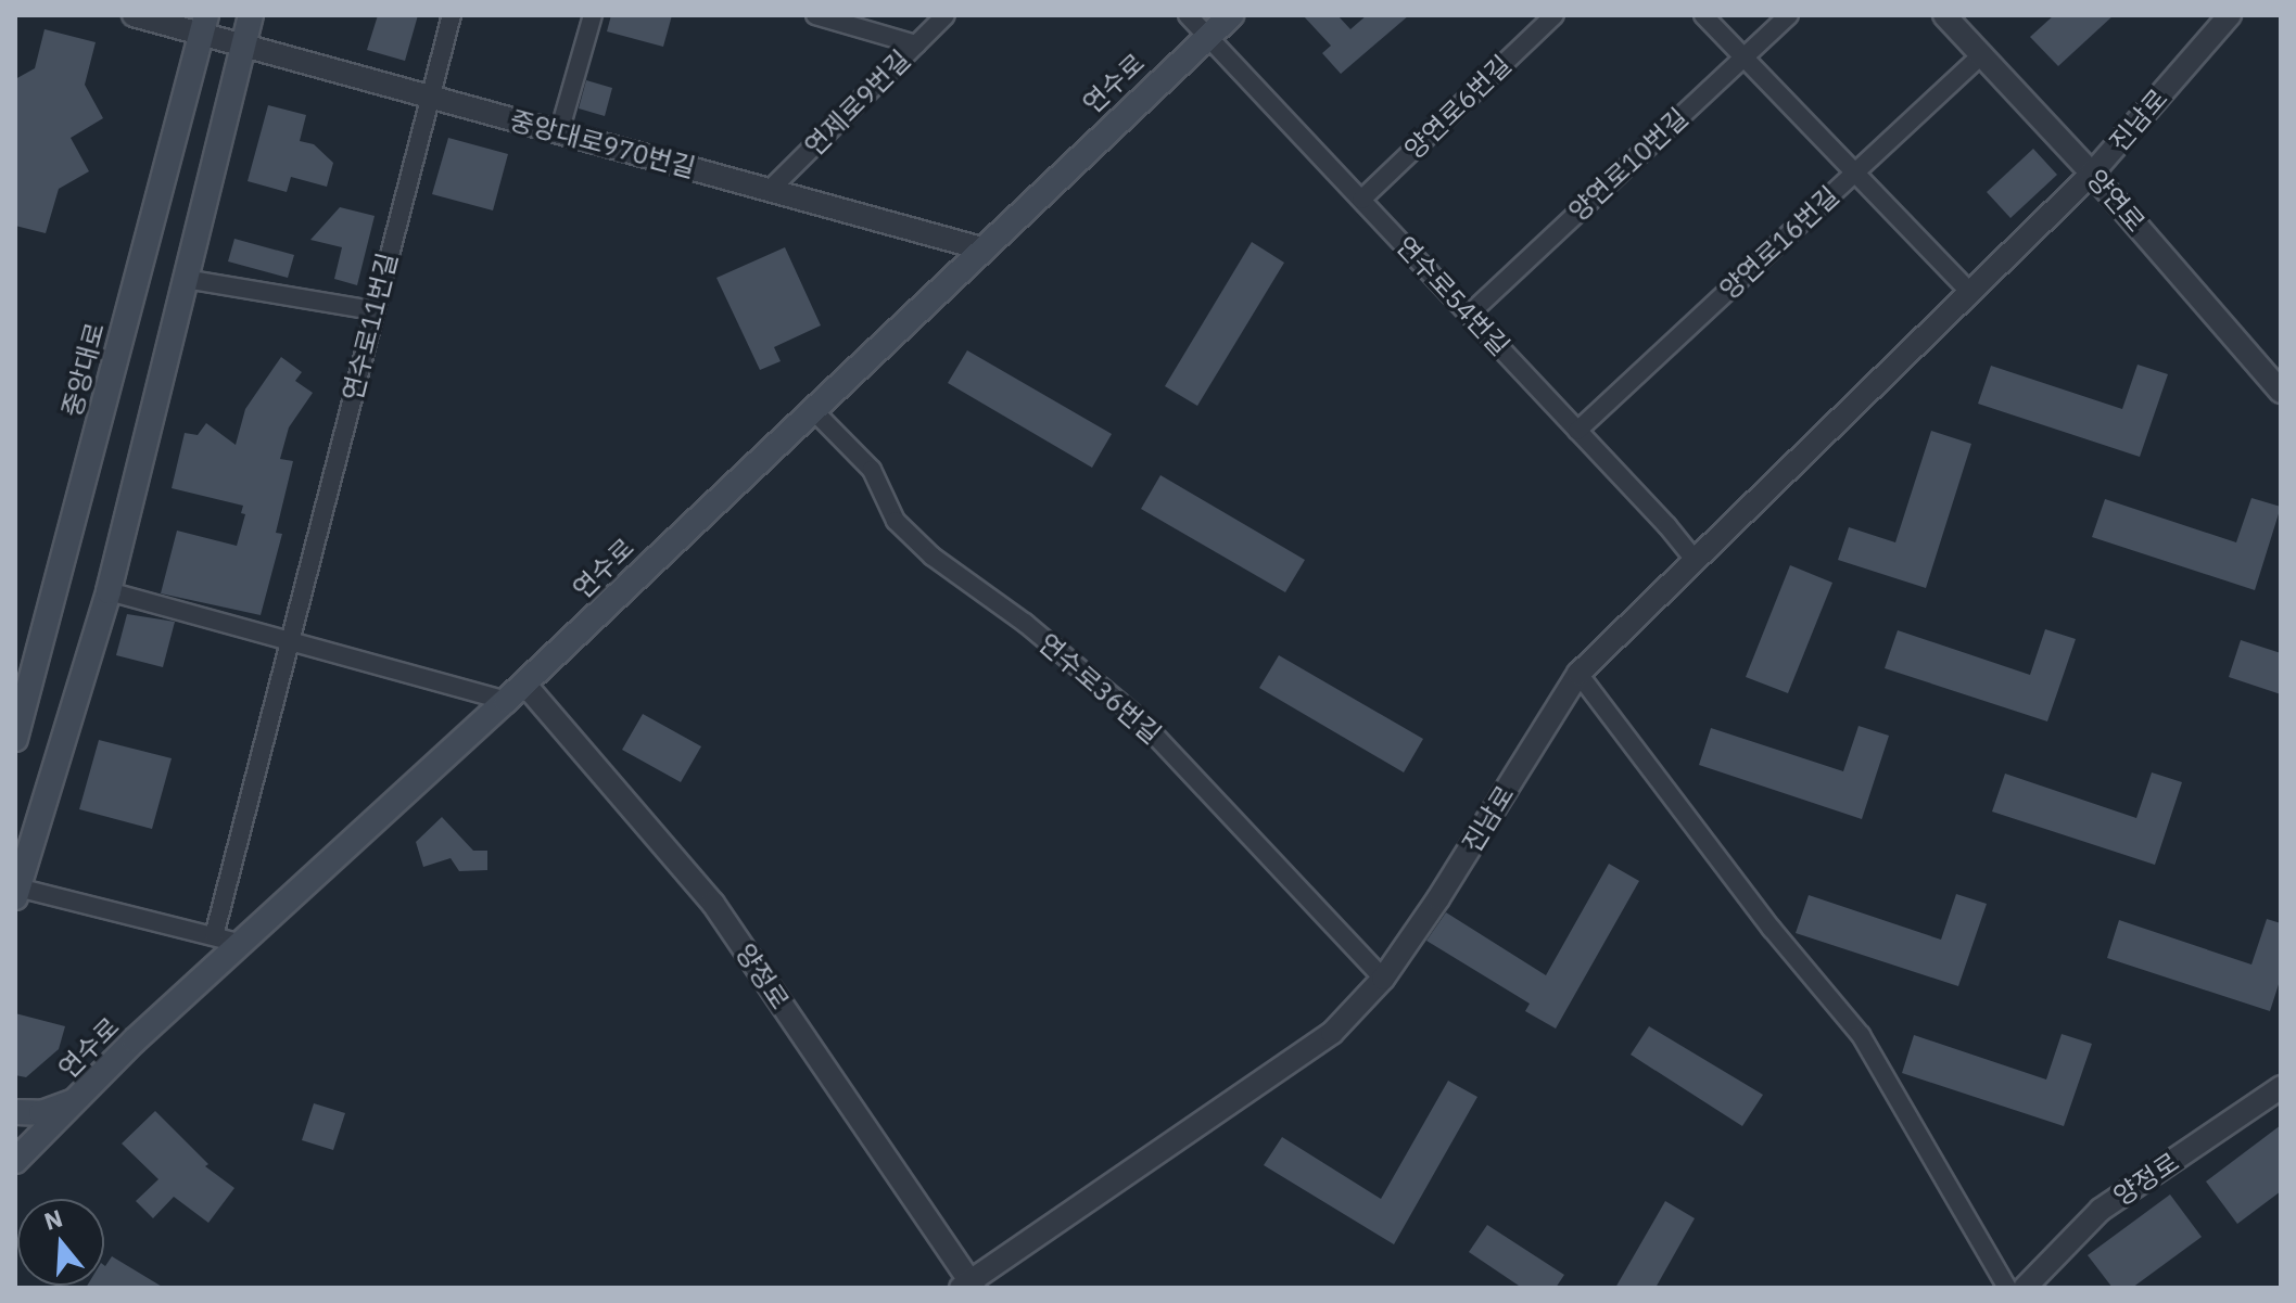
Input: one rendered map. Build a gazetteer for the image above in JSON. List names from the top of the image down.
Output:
{
  "streets": {
    "main road": ["연수로", "중앙대로"],
    "street": [
      "연제로9번길",
      "양연로6번길",
      "진남로",
      "중앙대로970번길",
      "양연로10번길",
      "양연로",
      "양연로16번길",
      "연수로54번길",
      "연수로11번길",
      "연수로36번길",
      "양정로"
    ]
  },
  "crossings": [
    ["연수로", "중앙대로970번길"],
    ["연수로", "연수로54번길"],
    ["연수로", "연수로36번길"],
    ["연수로", "양정로"],
    ["연제로9번길", "중앙대로970번길"],
    ["양연로6번길", "연수로54번길"],
    ["진남로", "양연로"],
    ["진남로", "연수로54번길"],
    ["진남로", "연수로36번길"],
    ["진남로", "양정로"],
    ["중앙대로970번길", "연수로11번길"],
    ["중앙대로970번길", "중앙대로"],
    ["양연로10번길", "연수로54번길"],
    ["양연로", "양연로16번길"],
    ["양연로16번길", "연수로54번길"]
  ],
  "north": "top"
}
